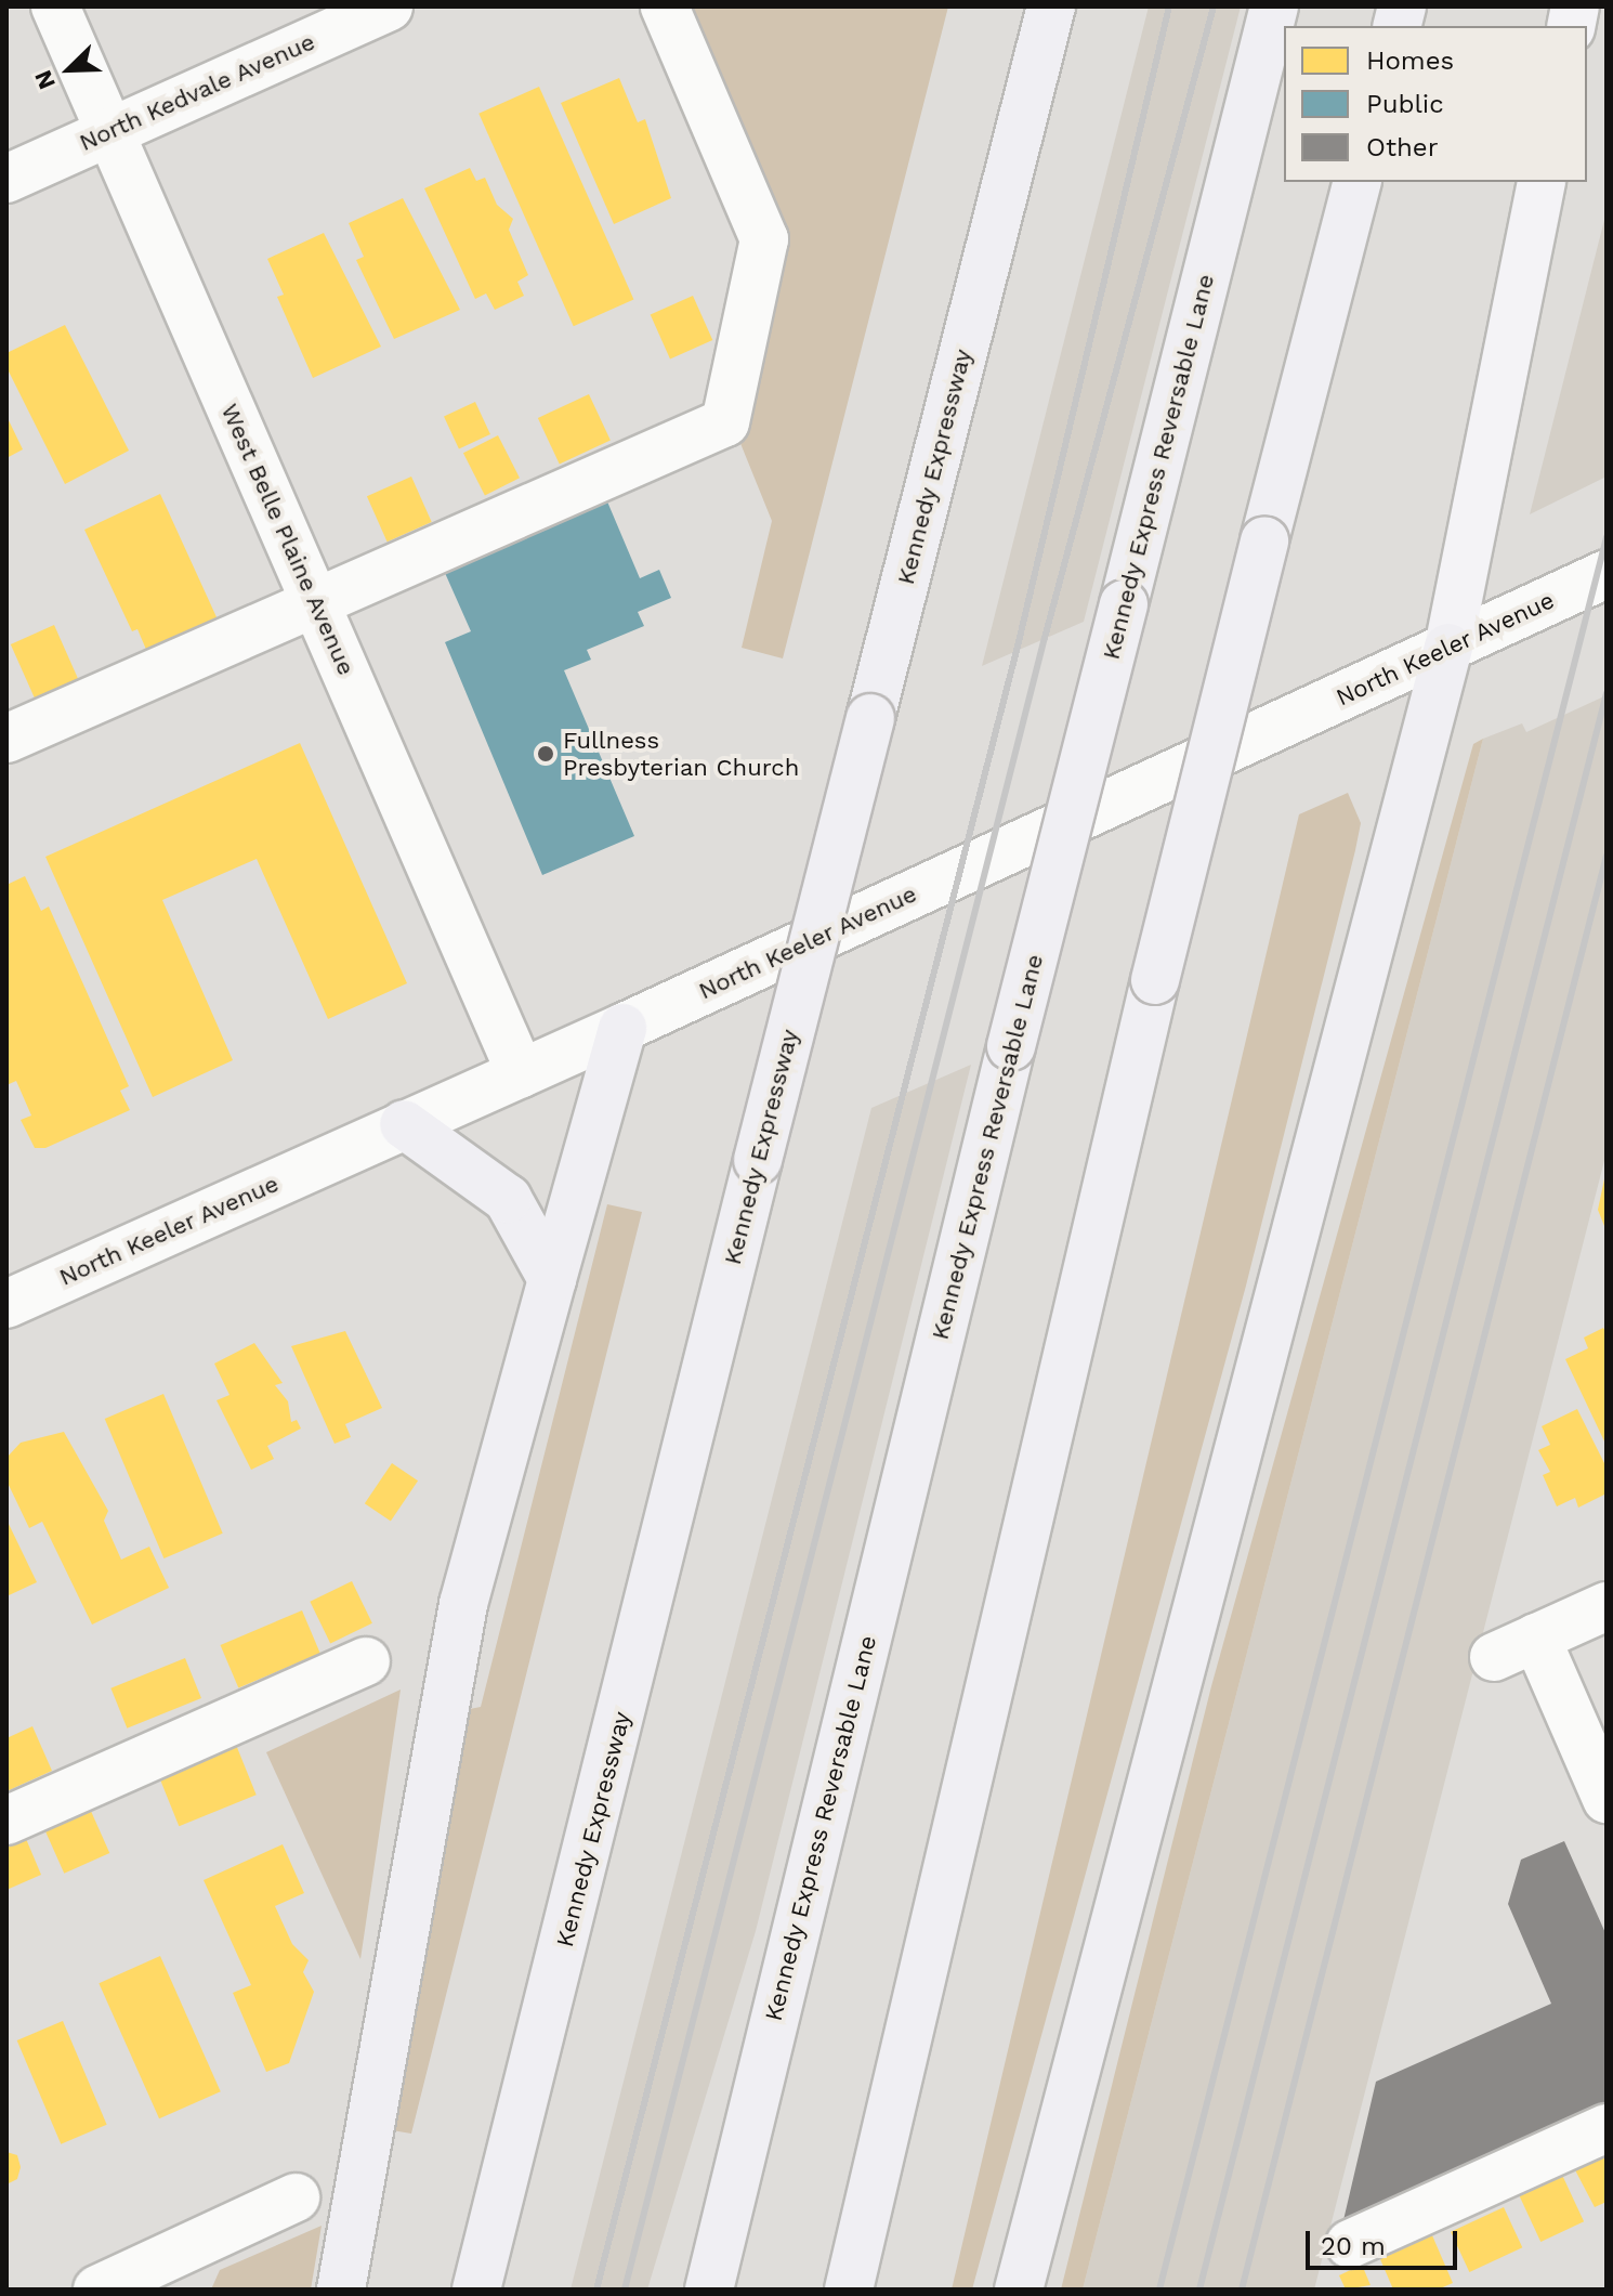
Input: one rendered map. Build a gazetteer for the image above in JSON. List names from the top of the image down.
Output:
{
  "streets": {
    "highway": ["Kennedy Expressway", "Kennedy Express Reversable Lane"],
    "street": ["North Kedvale Avenue", "West Belle Plaine Avenue", "North Keeler Avenue"]
  },
  "crossings": [
    ["North Kedvale Avenue", "West Belle Plaine Avenue"],
    ["West Belle Plaine Avenue", "North Keeler Avenue"]
  ],
  "places": ["Fullness Presbyterian Church"],
  "legend": ["Homes", "Public", "Other"],
  "scale_bar": "20 m",
  "north": "bottom left"
}
